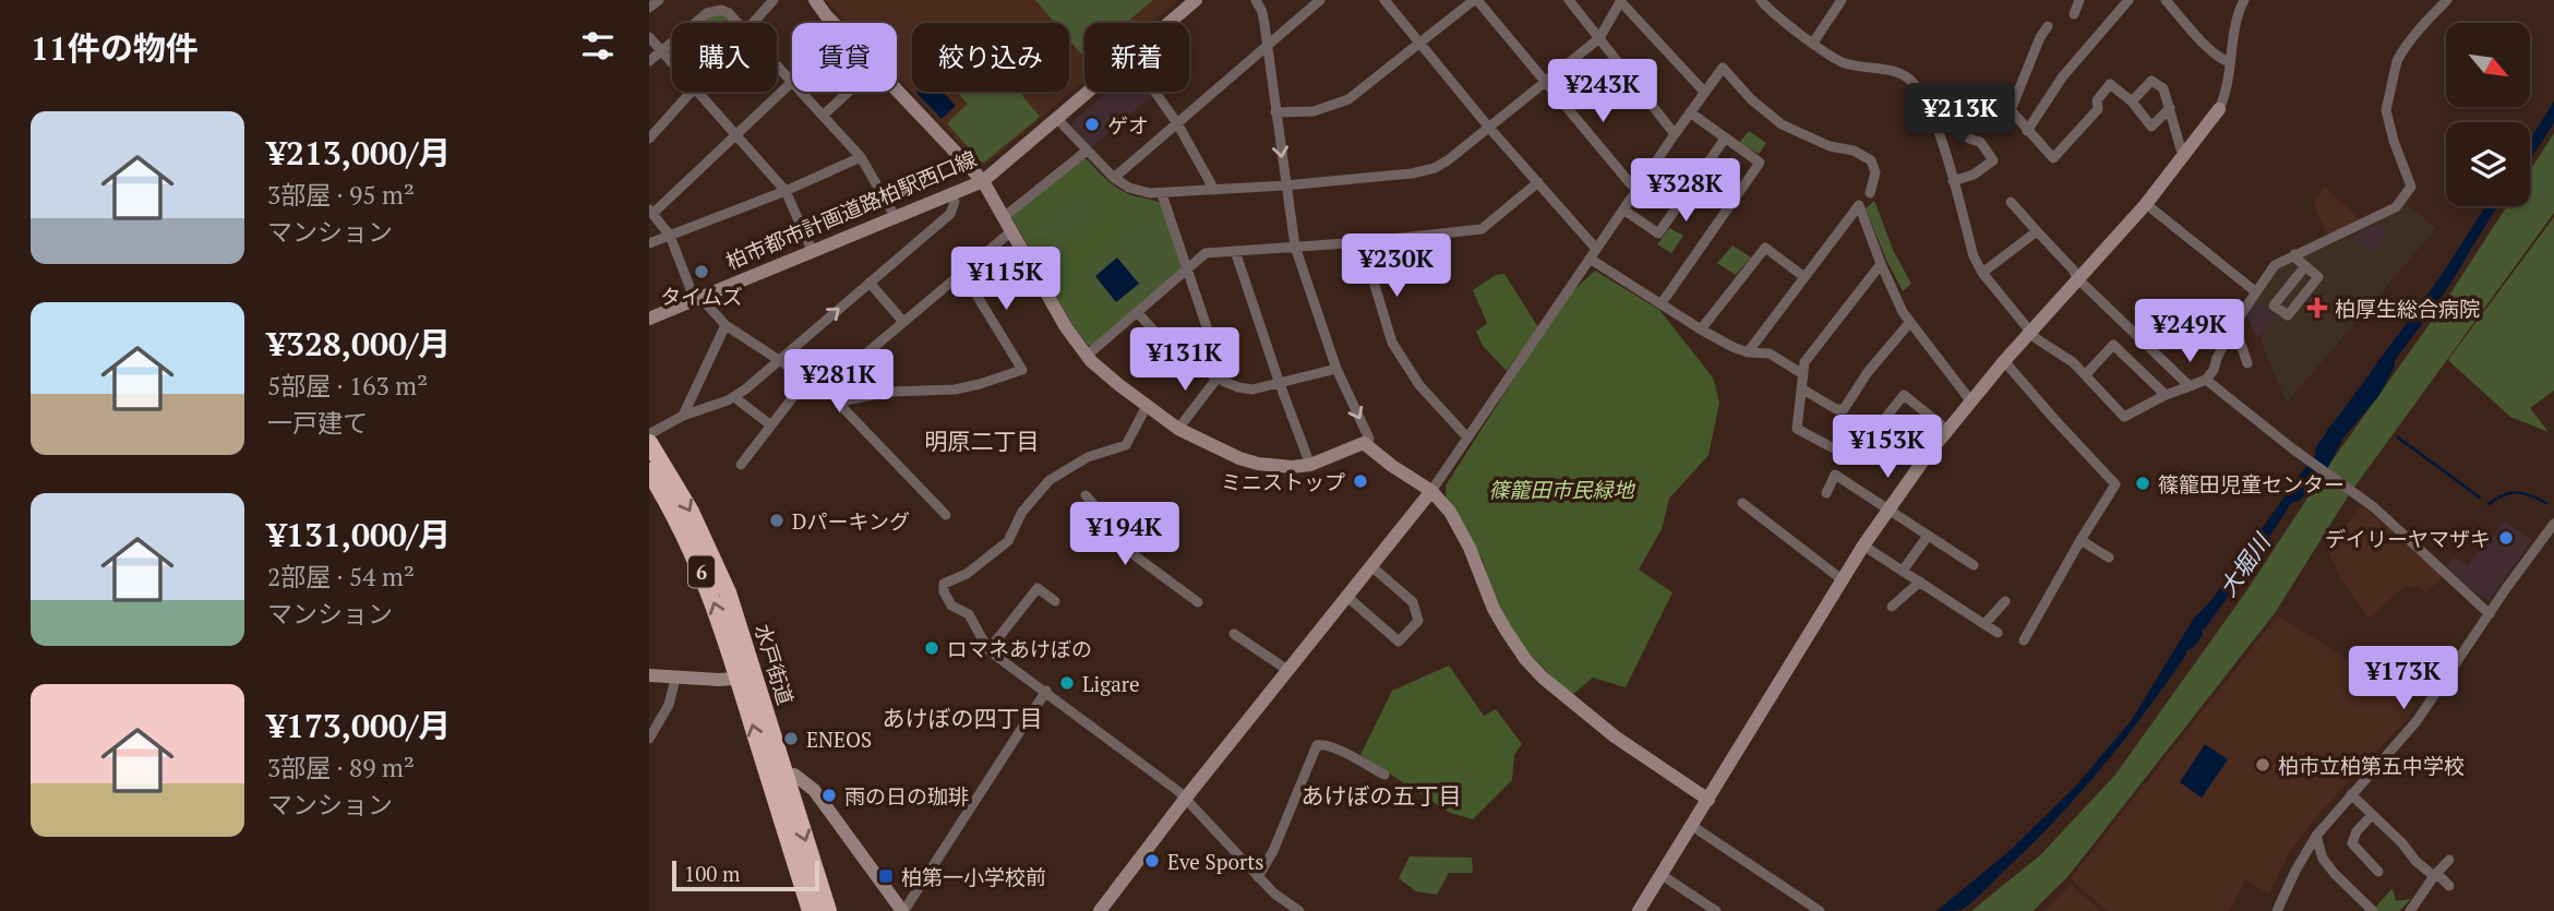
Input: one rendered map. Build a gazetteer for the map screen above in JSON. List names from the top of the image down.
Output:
{
  "streets": {
    "highway": ["6", "水戸街道"],
    "street": ["柏市都市計画道路柏駅西口線"]
  },
  "districts": ["明原二丁目", "あけぼの四丁目", "あけぼの五丁目"],
  "water": ["大堀川"],
  "parks": ["篠籠田市民緑地"],
  "places": {
    "other": [
      "ゲオ",
      "タイムズ",
      "ミニストップ",
      "篠籠田児童センター",
      "Dパーキング",
      "デイリーヤマザキ",
      "ロマネあけぼの",
      "Ligare",
      "ENEOS",
      "柏市立柏第五中学校",
      "雨の日の珈琲",
      "Eve Sports"
    ],
    "health": ["柏厚生総合病院"],
    "transit": ["柏第一小学校前"]
  },
  "scale_bar": "100 m",
  "north": "bottom right",
  "page": {
    "heading": "11件の物件",
    "chip": [
      "購入",
      "賃貸",
      "絞り込み",
      "新着"
    ],
    "price": [
      "¥243K",
      "¥213K",
      "¥328K",
      "¥230K",
      "¥115K",
      "¥249K",
      "¥131K",
      "¥281K",
      "¥153K",
      "¥194K",
      "¥173K"
    ],
    "list": [
      {
        "name": "¥213,000/月",
        "note": "3部屋 · 95 m² · マンション"
      },
      {
        "name": "¥328,000/月",
        "note": "5部屋 · 163 m² · 一戸建て"
      },
      {
        "name": "¥131,000/月",
        "note": "2部屋 · 54 m² · マンション"
      },
      {
        "name": "¥173,000/月",
        "note": "3部屋 · 89 m² · マンション"
      }
    ],
    "scale": "100 m"
  }
}
